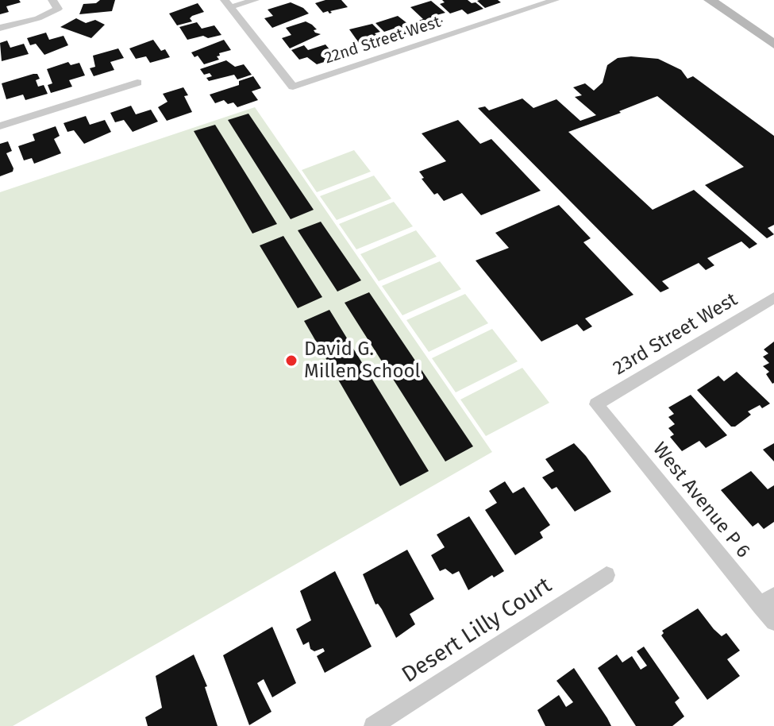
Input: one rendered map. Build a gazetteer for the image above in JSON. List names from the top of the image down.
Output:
{
  "streets": {
    "street": [
      "22nd Street West",
      "23rd Street West",
      "West Avenue P 6",
      "Desert Lilly Court"
    ]
  },
  "crossings": [
    ["23rd Street West", "West Avenue P 6"]
  ],
  "places": ["David G. Millen School"]
}
